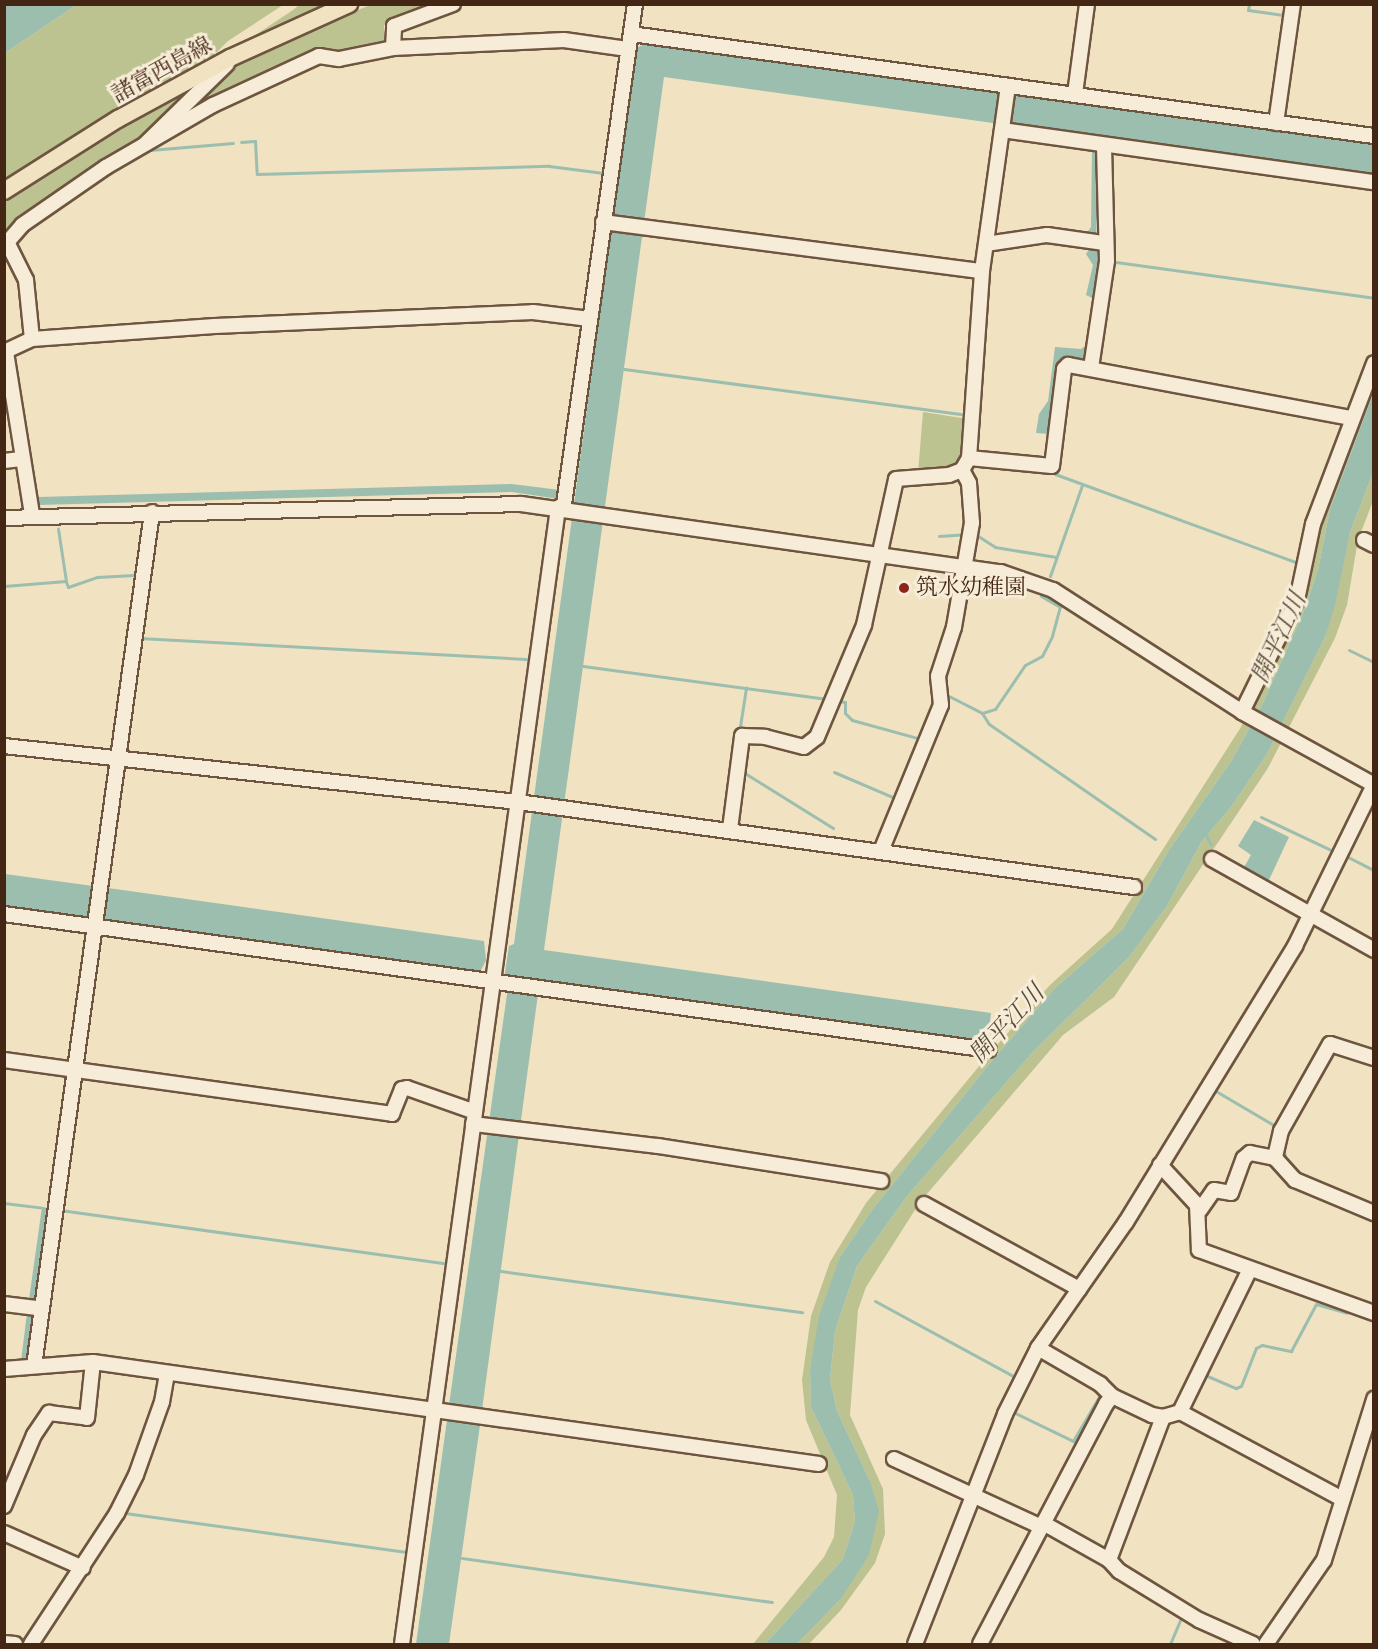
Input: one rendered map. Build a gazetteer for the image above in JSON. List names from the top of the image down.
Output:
{
  "streets": {
    "main road": ["諸富西島線"]
  },
  "water": ["開平江川"],
  "places": ["筑水幼稚園"]
}
